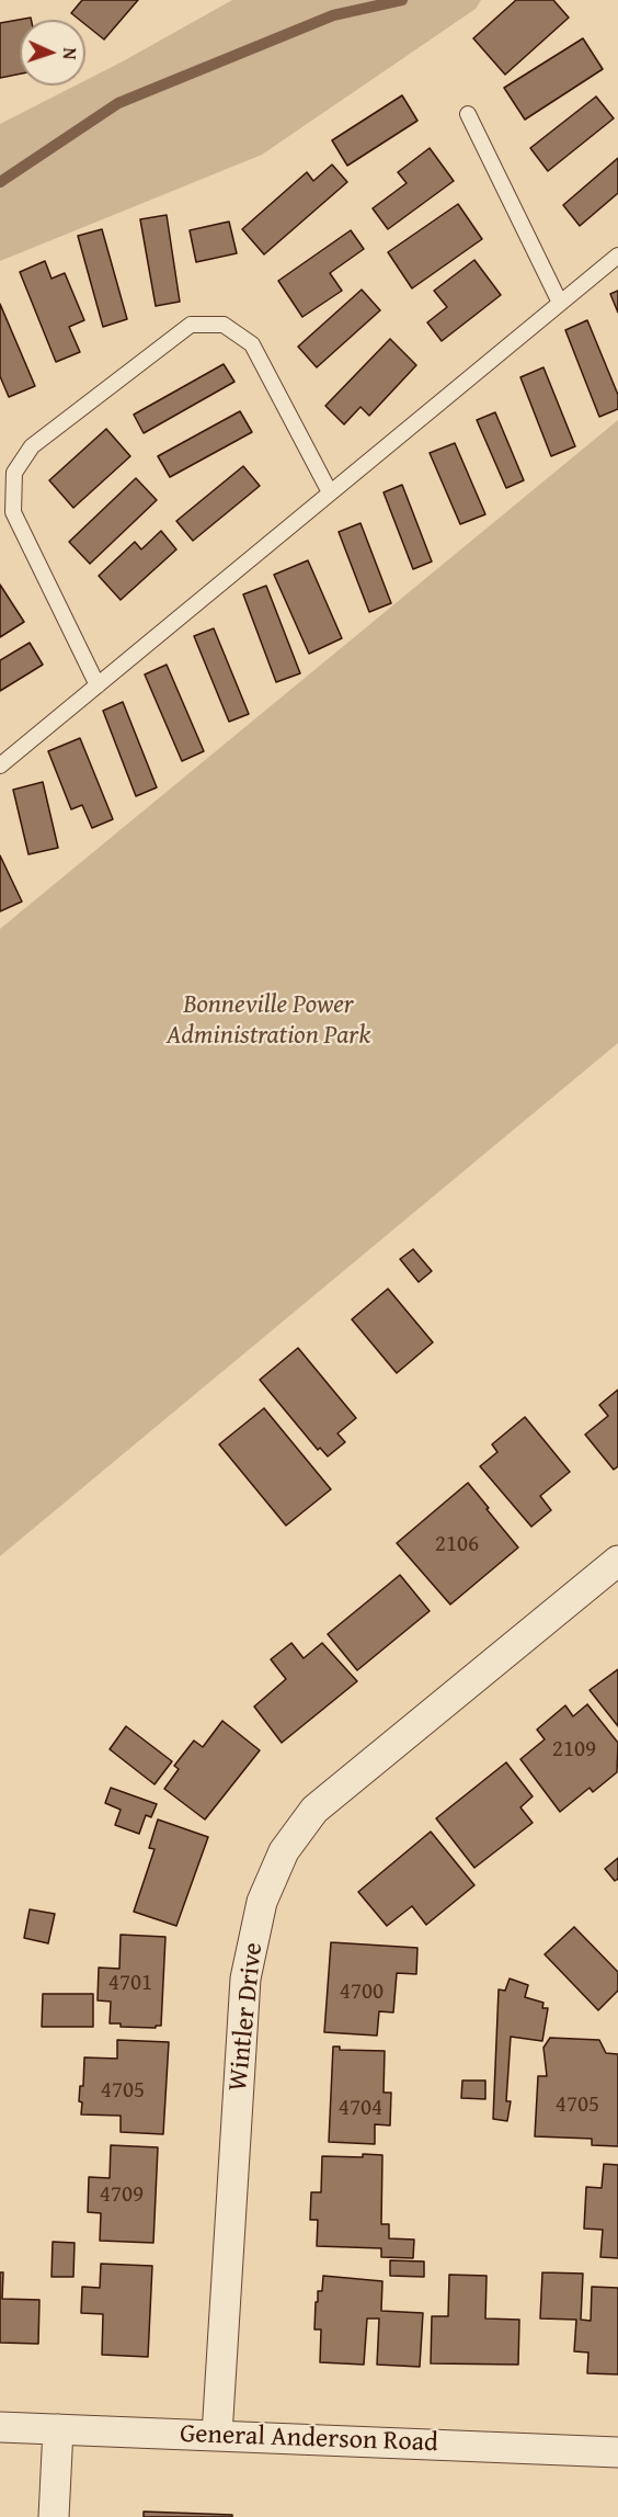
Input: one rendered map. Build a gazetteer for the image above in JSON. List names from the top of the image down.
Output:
{
  "streets": {
    "street": ["Wintler Drive", "General Anderson Road"]
  },
  "crossings": [
    ["Wintler Drive", "General Anderson Road"]
  ],
  "parks": ["Bonneville Power Administration Park"],
  "house_numbers": [
    "2106",
    "2109",
    "4701",
    "4700",
    "4705",
    "4705",
    "4704",
    "4709"
  ],
  "north": "right"
}
